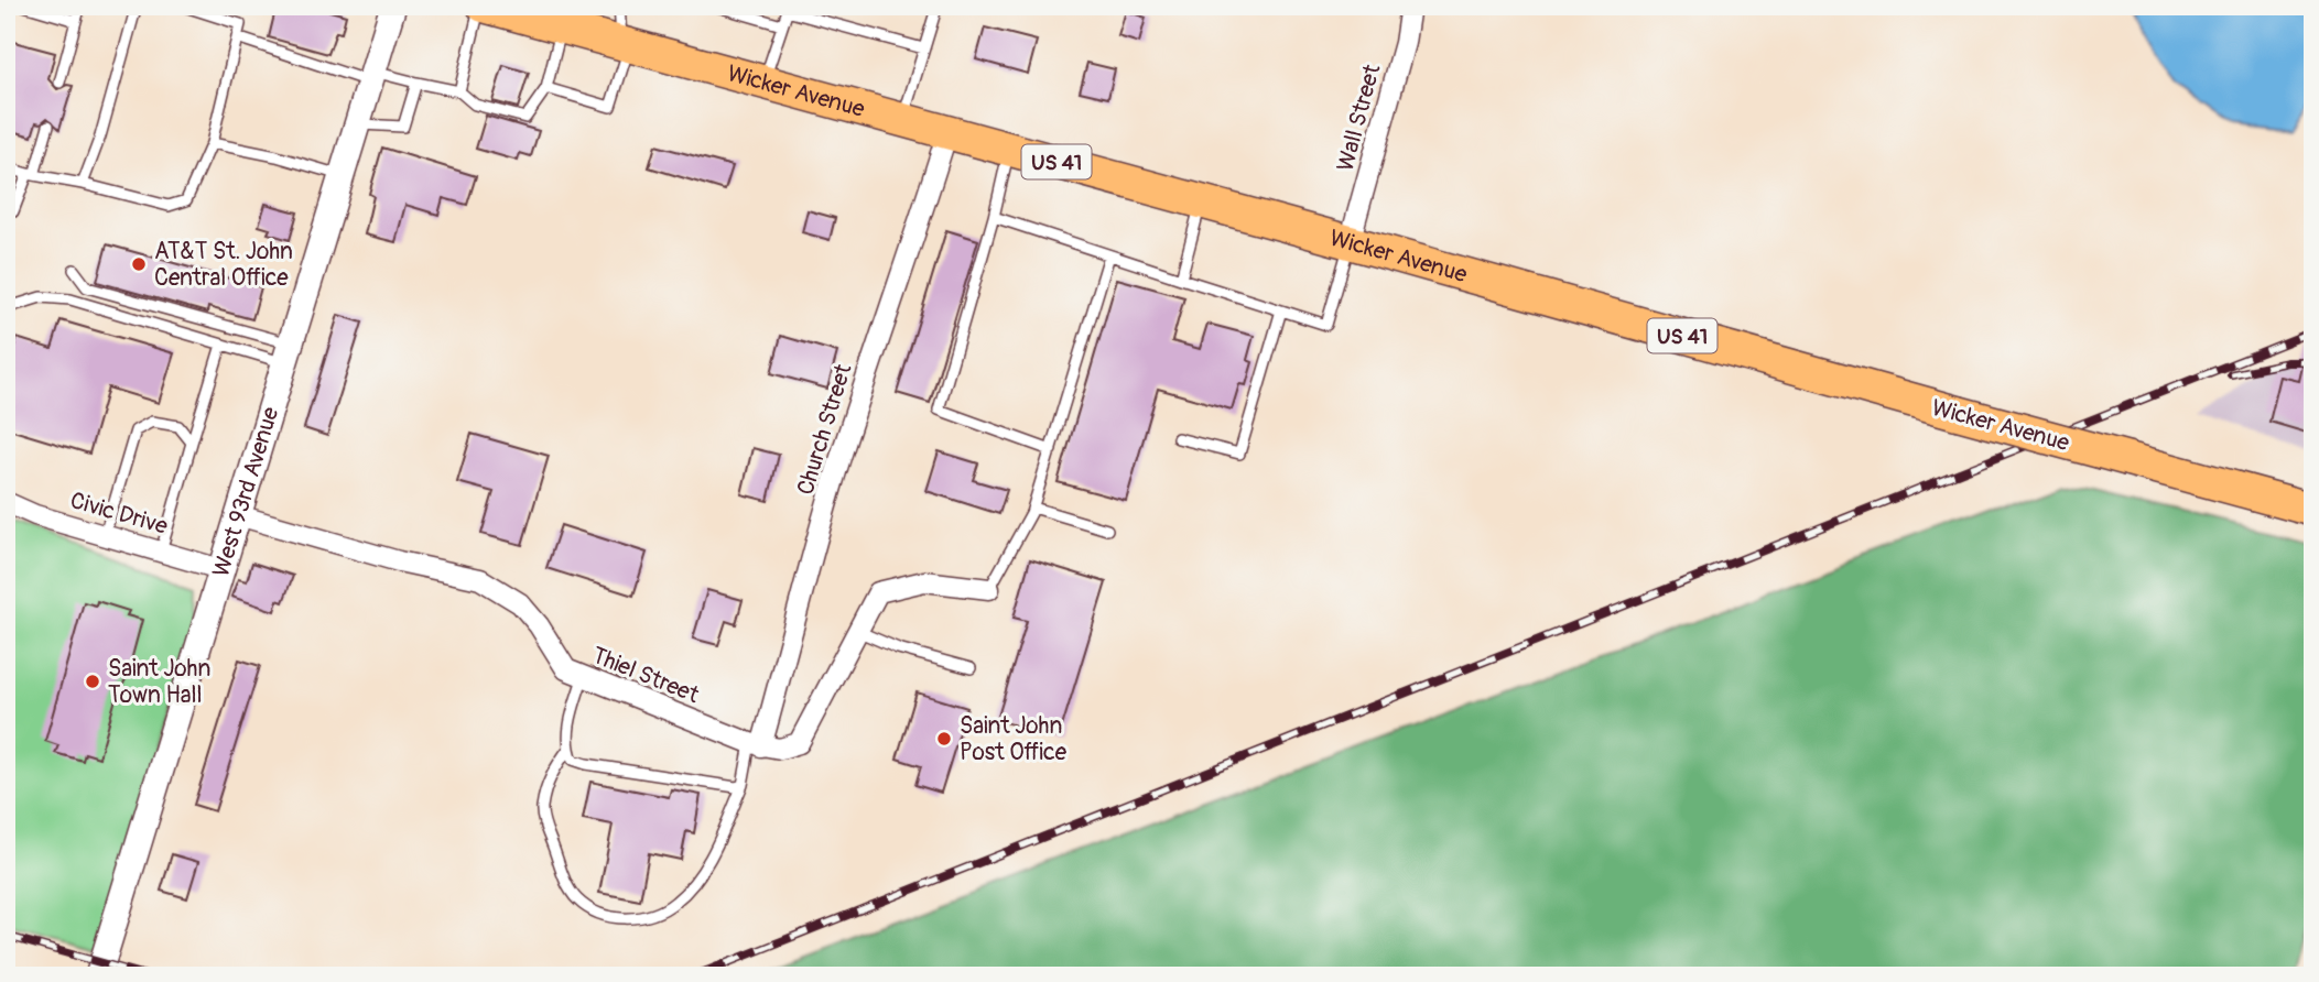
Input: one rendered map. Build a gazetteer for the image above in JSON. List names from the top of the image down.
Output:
{
  "streets": {
    "highway": ["Wicker Avenue", "US 41"],
    "street": [
      "Wall Street",
      "Church Street",
      "West 93rd Avenue",
      "Civic Drive",
      "Thiel Street"
    ]
  },
  "crossings": [
    ["Wicker Avenue", "Wall Street"],
    ["Wicker Avenue", "Church Street"],
    ["Church Street", "Thiel Street"],
    ["West 93rd Avenue", "Civic Drive"],
    ["West 93rd Avenue", "Thiel Street"]
  ],
  "places": ["AT&T St. John Central Office", "Saint John Town Hall", "Saint John Post Office"]
}
